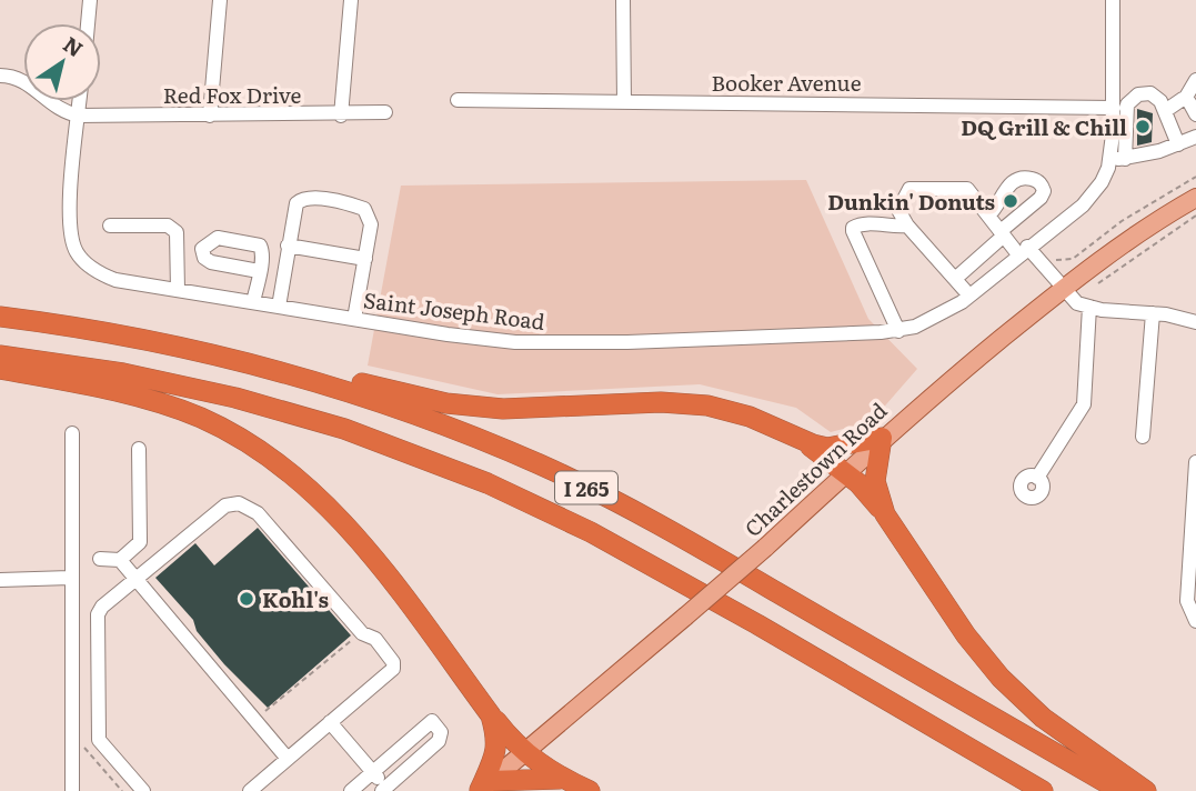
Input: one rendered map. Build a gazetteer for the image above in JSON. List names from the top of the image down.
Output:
{
  "streets": {
    "highway": ["I 265"],
    "main road": ["Charlestown Road"],
    "street": ["Booker Avenue", "Red Fox Drive", "Saint Joseph Road"]
  },
  "crossings": [
    ["Red Fox Drive", "Saint Joseph Road"]
  ],
  "places": ["DQ Grill & Chill", "Dunkin' Donuts", "Kohl's"],
  "north": "top right"
}
